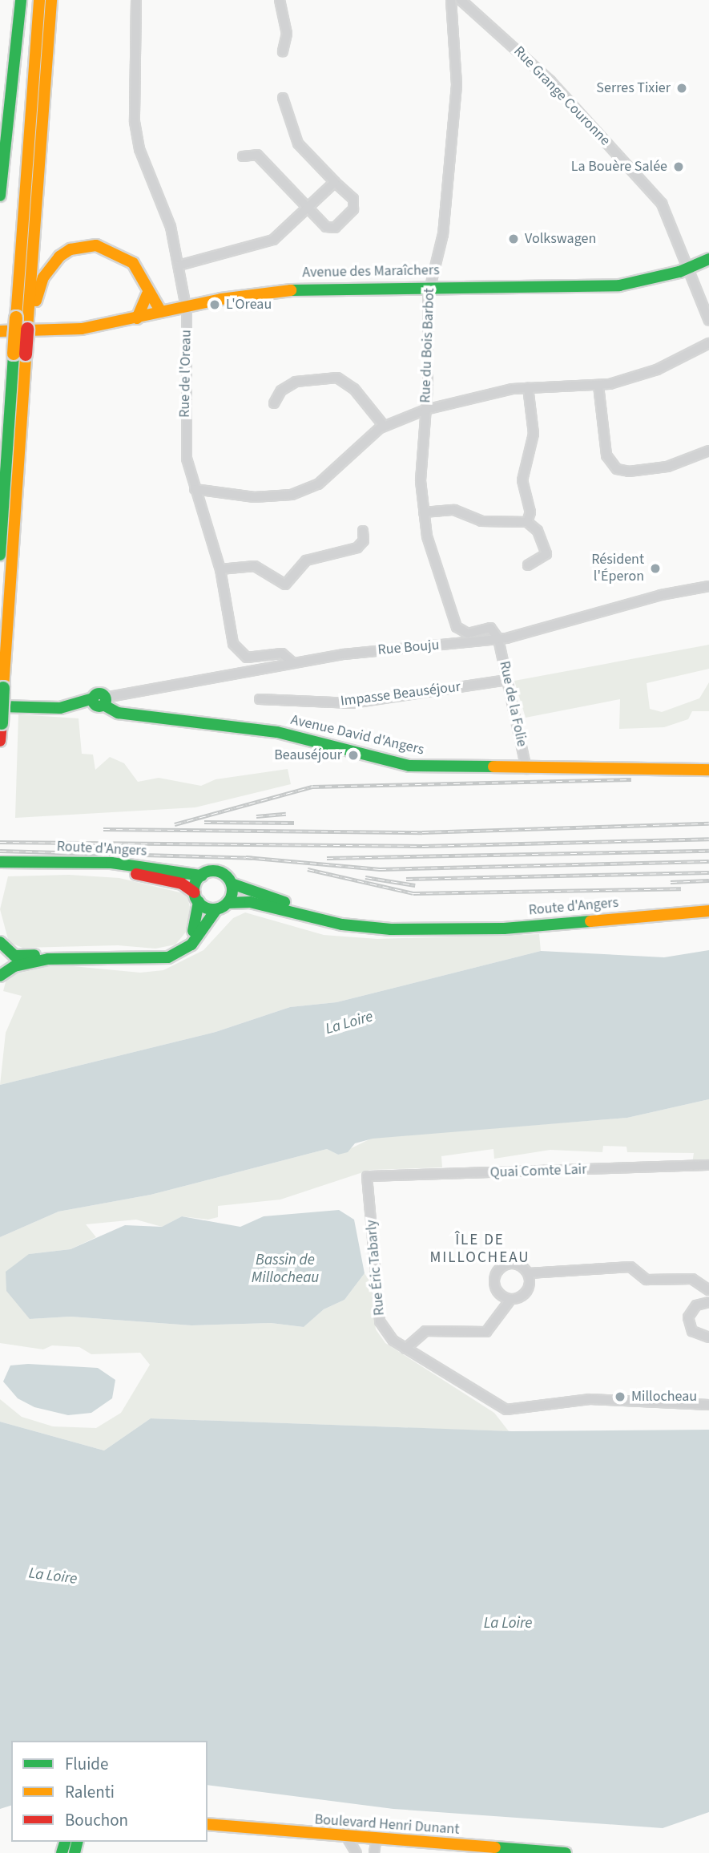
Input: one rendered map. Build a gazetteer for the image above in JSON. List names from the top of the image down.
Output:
{
  "streets": {
    "main road": [
      "Avenue des Maraîchers",
      "Avenue David d'Angers",
      "Route d'Angers",
      "Boulevard Henri Dunant"
    ],
    "street": [
      "Rue Grange Couronne",
      "Rue du Bois Barbot",
      "Rue de l'Oreau",
      "Rue Bouju",
      "Impasse Beauséjour",
      "Rue de la Folie",
      "Quai Comte Lair",
      "Rue Éric Tabarly"
    ]
  },
  "crossings": [
    ["Rue Grange Couronne", "Avenue des Maraîchers"],
    ["Rue Grange Couronne", "Rue du Bois Barbot"],
    ["Avenue des Maraîchers", "Rue du Bois Barbot"],
    ["Avenue des Maraîchers", "Rue de l'Oreau"],
    ["Rue du Bois Barbot", "Rue Bouju"],
    ["Rue du Bois Barbot", "Rue de la Folie"],
    ["Rue de l'Oreau", "Rue Bouju"],
    ["Rue Bouju", "Rue de la Folie"],
    ["Rue Bouju", "Avenue David d'Angers"],
    ["Impasse Beauséjour", "Rue de la Folie"],
    ["Rue de la Folie", "Avenue David d'Angers"],
    ["Quai Comte Lair", "Rue Éric Tabarly"]
  ],
  "districts": ["ÎLE DE MILLOCHEAU"],
  "water": ["La Loire", "Bassin de Millocheau"],
  "places": [
    "Serres Tixier",
    "La Bouère Salée",
    "Volkswagen",
    "L'Oreau",
    "Résident l'Éperon",
    "Beauséjour",
    "Millocheau"
  ],
  "legend": ["Fluide", "Ralenti", "Bouchon"]
}
